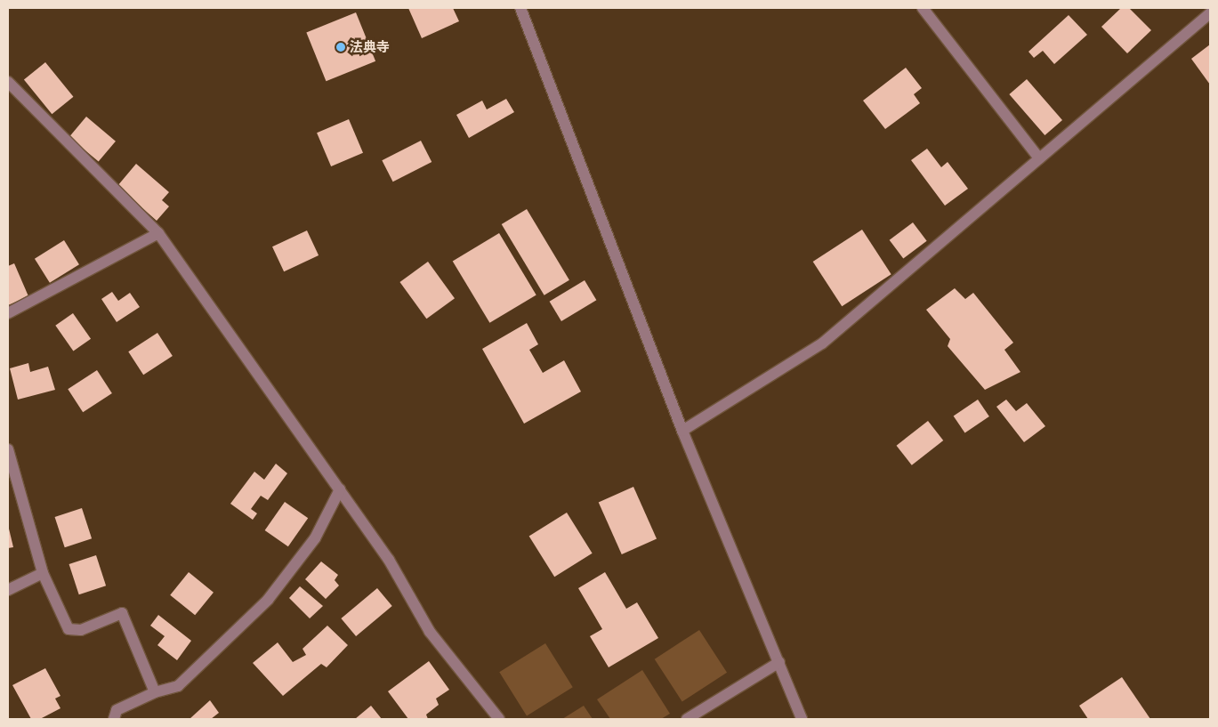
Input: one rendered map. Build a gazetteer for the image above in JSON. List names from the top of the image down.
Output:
{
  "places": ["法典寺"]
}
